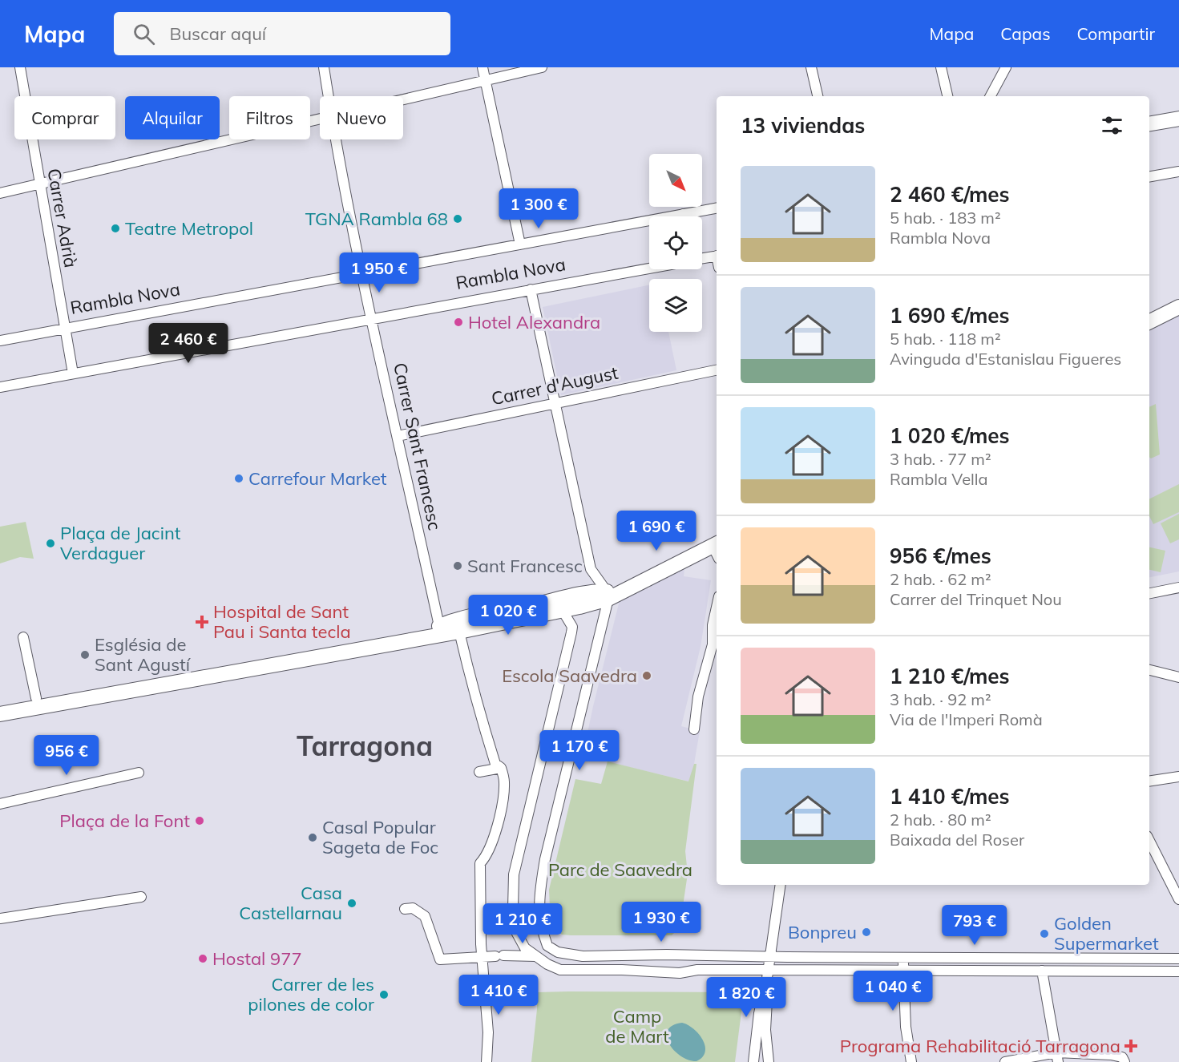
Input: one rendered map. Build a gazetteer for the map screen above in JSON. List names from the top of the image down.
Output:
{
  "streets": {
    "street": [
      "Carrer Adrià",
      "Rambla Nova",
      "Carrer d'August",
      "Carrer Sant Francesc"
    ]
  },
  "crossings": [
    ["Carrer Adrià", "Rambla Nova"],
    ["Rambla Nova", "Carrer Sant Francesc"],
    ["Carrer d'August", "Carrer Sant Francesc"]
  ],
  "districts": ["Tarragona"],
  "parks": ["Parc de Saavedra", "Camp de Mart"],
  "places": {
    "other": [
      "TGNA Rambla 68",
      "Teatre Metropol",
      "Hotel Alexandra",
      "Carrefour Market",
      "Plaça de Jacint Verdaguer",
      "Sant Francesc",
      "Església de Sant Agustí",
      "Escola Saavedra",
      "Plaça de la Font",
      "Casal Popular Sageta de Foc",
      "Casa Castellarnau",
      "Bonpreu",
      "Golden Supermarket",
      "Hostal 977",
      "Carrer de les pilones de color"
    ],
    "health": ["Hospital de Sant Pau i Santa tecla", "Programa Rehabilitació Tarragona"]
  },
  "north": "bottom right",
  "page": {
    "header": "Mapa",
    "search": "Buscar aquí",
    "nav": ["Mapa", "Capas", "Compartir"],
    "chip": [
      "Comprar",
      "Alquilar",
      "Filtros",
      "Nuevo"
    ],
    "heading": "13 viviendas",
    "list": [
      {
        "name": "2 460 €/mes",
        "note": "5 hab. · 183 m² · Rambla Nova"
      },
      {
        "name": "1 690 €/mes",
        "note": "5 hab. · 118 m² · Avinguda d'Estanislau Figueres"
      },
      {
        "name": "1 020 €/mes",
        "note": "3 hab. · 77 m² · Rambla Vella"
      },
      {
        "name": "956 €/mes",
        "note": "2 hab. · 62 m² · Carrer del Trinquet Nou"
      },
      {
        "name": "1 210 €/mes",
        "note": "3 hab. · 92 m² · Via de l'Imperi Romà"
      },
      {
        "name": "1 410 €/mes",
        "note": "2 hab. · 80 m² · Baixada del Roser"
      }
    ],
    "price": [
      "1 300 €",
      "1 950 €",
      "2 460 €",
      "1 690 €",
      "1 020 €",
      "1 170 €",
      "956 €",
      "1 930 €",
      "1 210 €",
      "793 €",
      "1 040 €",
      "1 410 €",
      "1 820 €"
    ]
  }
}
